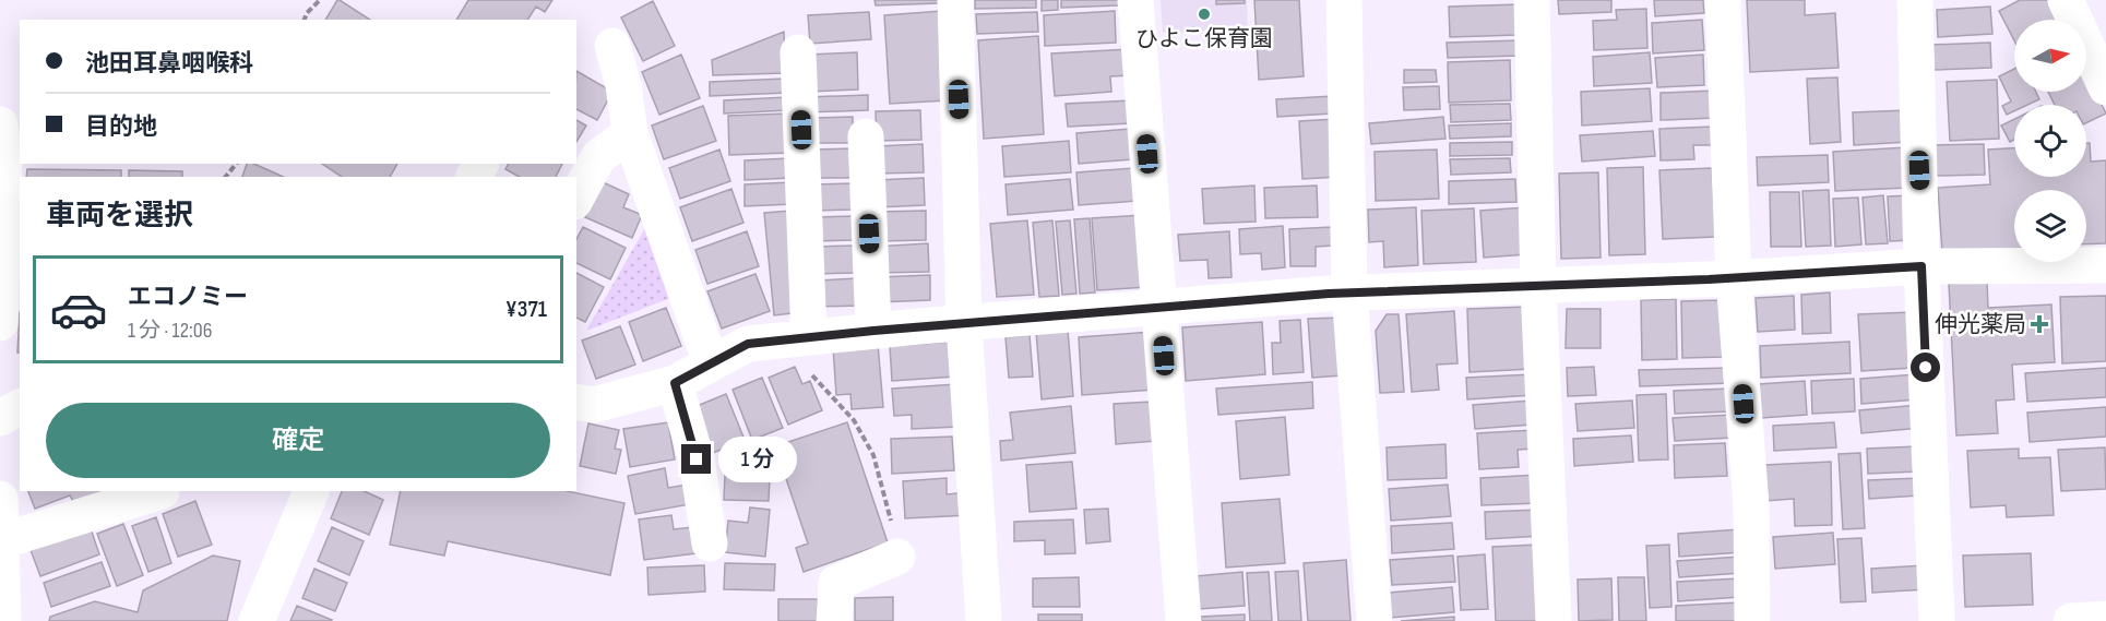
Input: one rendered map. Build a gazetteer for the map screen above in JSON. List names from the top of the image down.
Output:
{
  "places": {
    "other": ["ひよこ保育園"],
    "health": ["伸光薬局"]
  },
  "north": "right",
  "page": {
    "banner": ["池田耳鼻咽喉科", "目的地"],
    "heading": "車両を選択",
    "list": [
      {
        "name": "エコノミー",
        "note": "1 分 · 12:06",
        "value": "¥371"
      }
    ],
    "buttons": "確定",
    "bubble": "1 分"
  }
}
